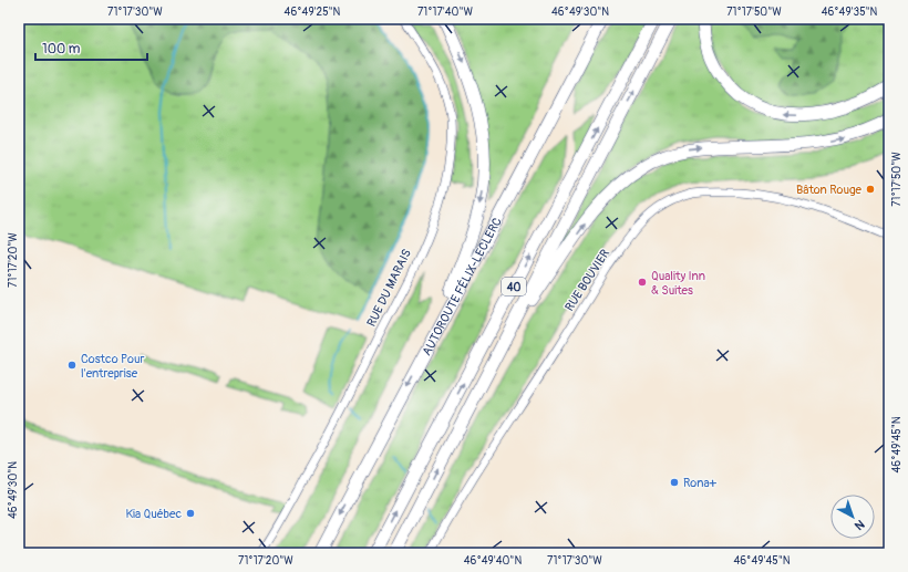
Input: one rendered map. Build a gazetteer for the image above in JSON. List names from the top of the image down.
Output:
{
  "streets": {
    "highway": ["AUTOROUTE FÉLIX-LECLERC", "40"],
    "street": ["RUE BOUVIER", "RUE DU MARAIS"]
  },
  "places": [
    "Bâton Rouge",
    "Quality Inn & Suites",
    "Costco Pour l'entreprise",
    "Rona+",
    "Kia Québec"
  ],
  "scale_bar": "100 m",
  "north": "bottom right",
  "coordinates": [
    "71°17'30\"W",
    "46°49'25\"N",
    "71°17'40\"W",
    "46°49'30\"N",
    "71°17'50\"W",
    "46°49'35\"N",
    "71°17'20\"W",
    "46°49'45\"N",
    "46°49'40\"N"
  ]
}
